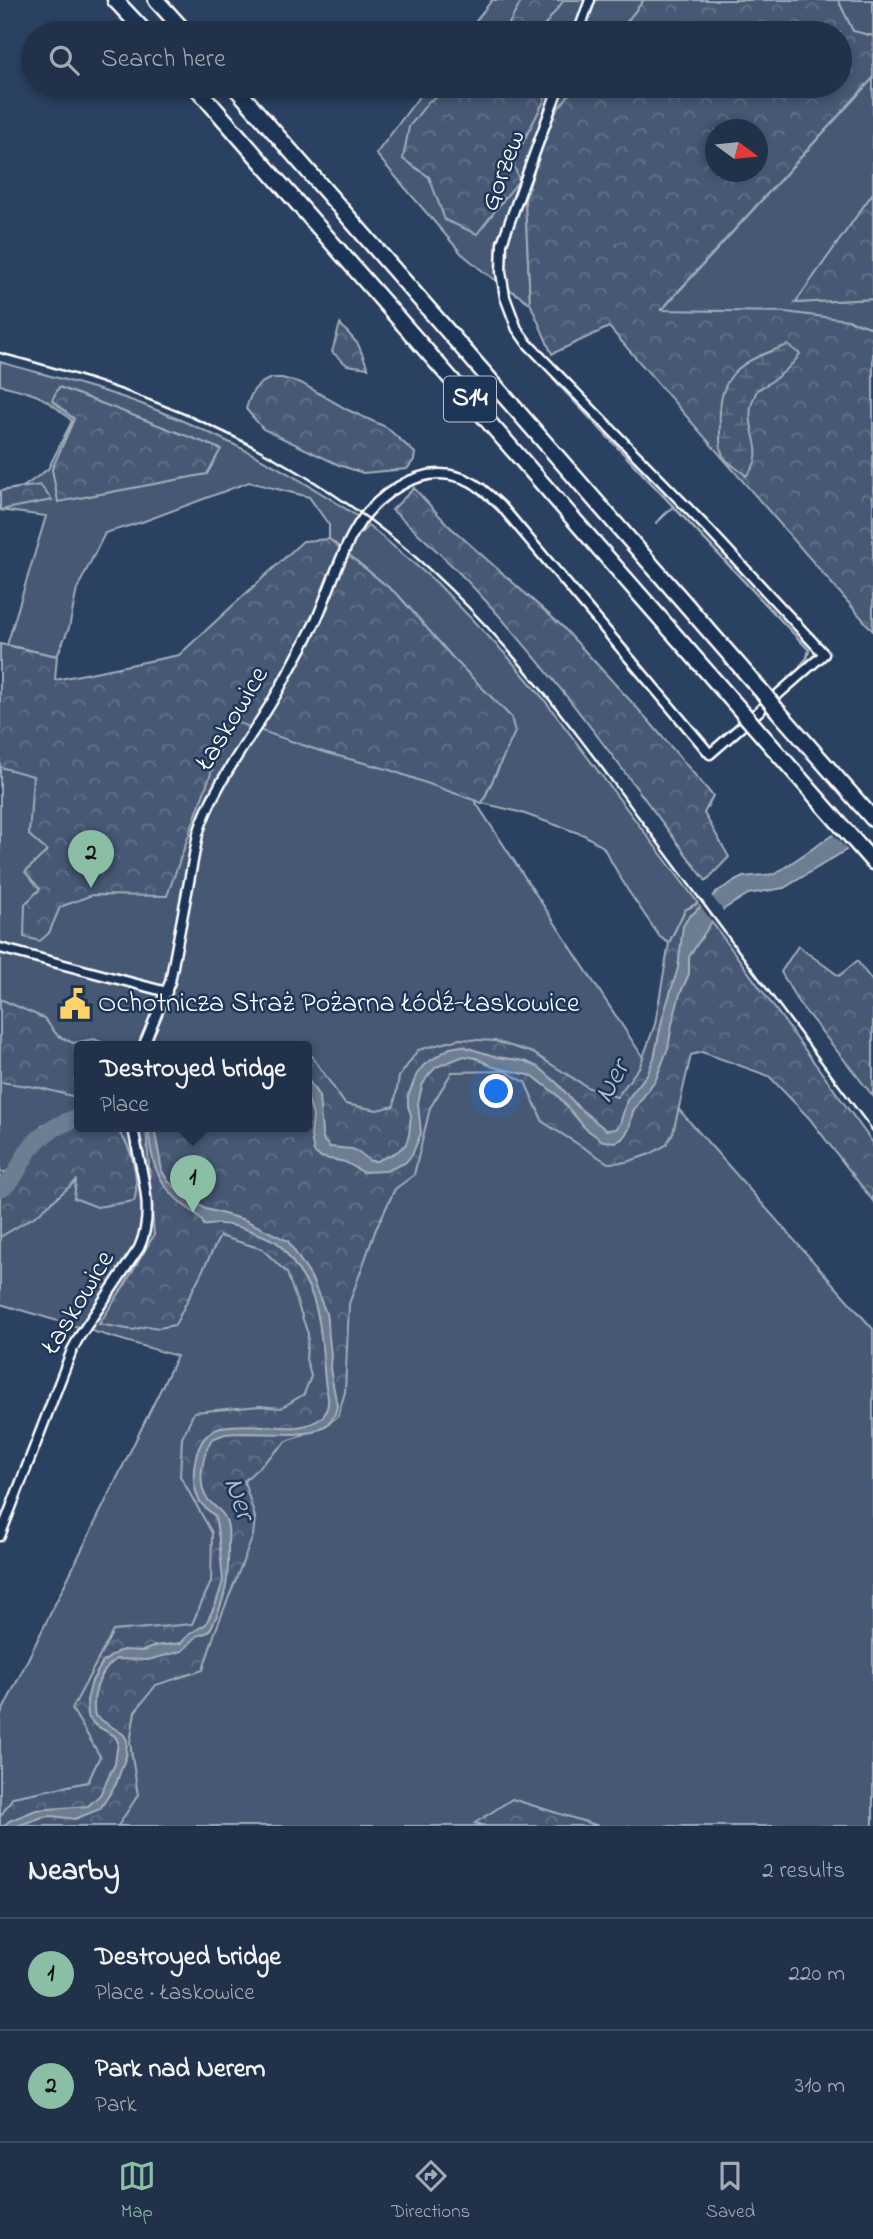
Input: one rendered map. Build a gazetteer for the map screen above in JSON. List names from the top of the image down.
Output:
{
  "streets": {
    "highway": ["S14"],
    "street": ["Gorzew", "Łaskowice"]
  },
  "crossings": [
    ["Gorzew", "Łaskowice"]
  ],
  "water": ["Ner"],
  "places": {
    "public building": ["Ochotnicza Straż Pożarna Łódź-Łaskowice"]
  },
  "north": "right",
  "page": {
    "search": "Search here",
    "pins": ["2", "1"],
    "popup": ["Destroyed bridge", "Place"],
    "heading": ["Nearby", "2 results"],
    "list": [
      {
        "mark": "1",
        "name": "Destroyed bridge",
        "note": "Place · Łaskowice",
        "value": "220 m"
      },
      {
        "mark": "2",
        "name": "Park nad Nerem",
        "note": "Park",
        "value": "310 m"
      }
    ],
    "nav": ["Map", "Directions", "Saved"]
  }
}
